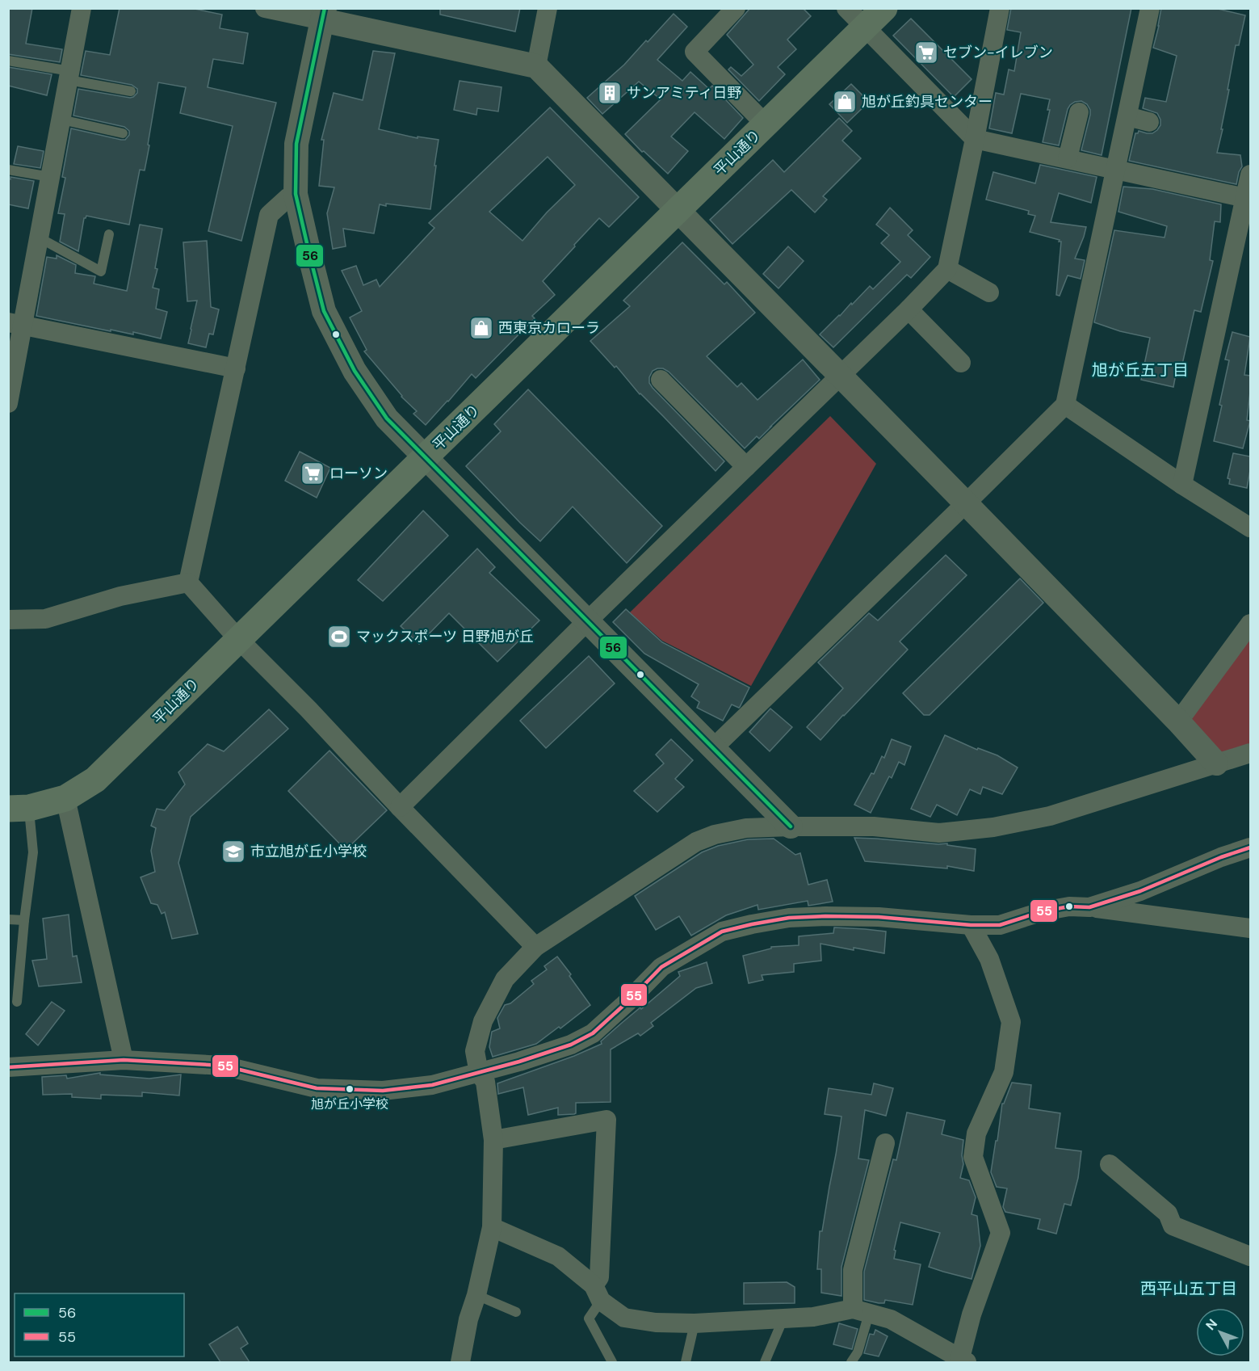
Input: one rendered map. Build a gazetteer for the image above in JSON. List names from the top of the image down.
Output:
{
  "streets": {
    "main road": ["平山通り"]
  },
  "districts": ["旭が丘五丁目", "西平山五丁目"],
  "places": {
    "supermarket": ["セブン-イレブン", "ローソン"],
    "building": ["サンアミティ日野"],
    "shop": ["旭が丘釣具センター", "西東京カローラ"],
    "sports": ["マックスポーツ 日野旭が丘"],
    "school or university": ["市立旭が丘小学校"],
    "other": ["旭が丘小学校"]
  },
  "lines": ["transit line 56", "transit line 55"],
  "legend": ["56", "55"],
  "north": "top left"
}
